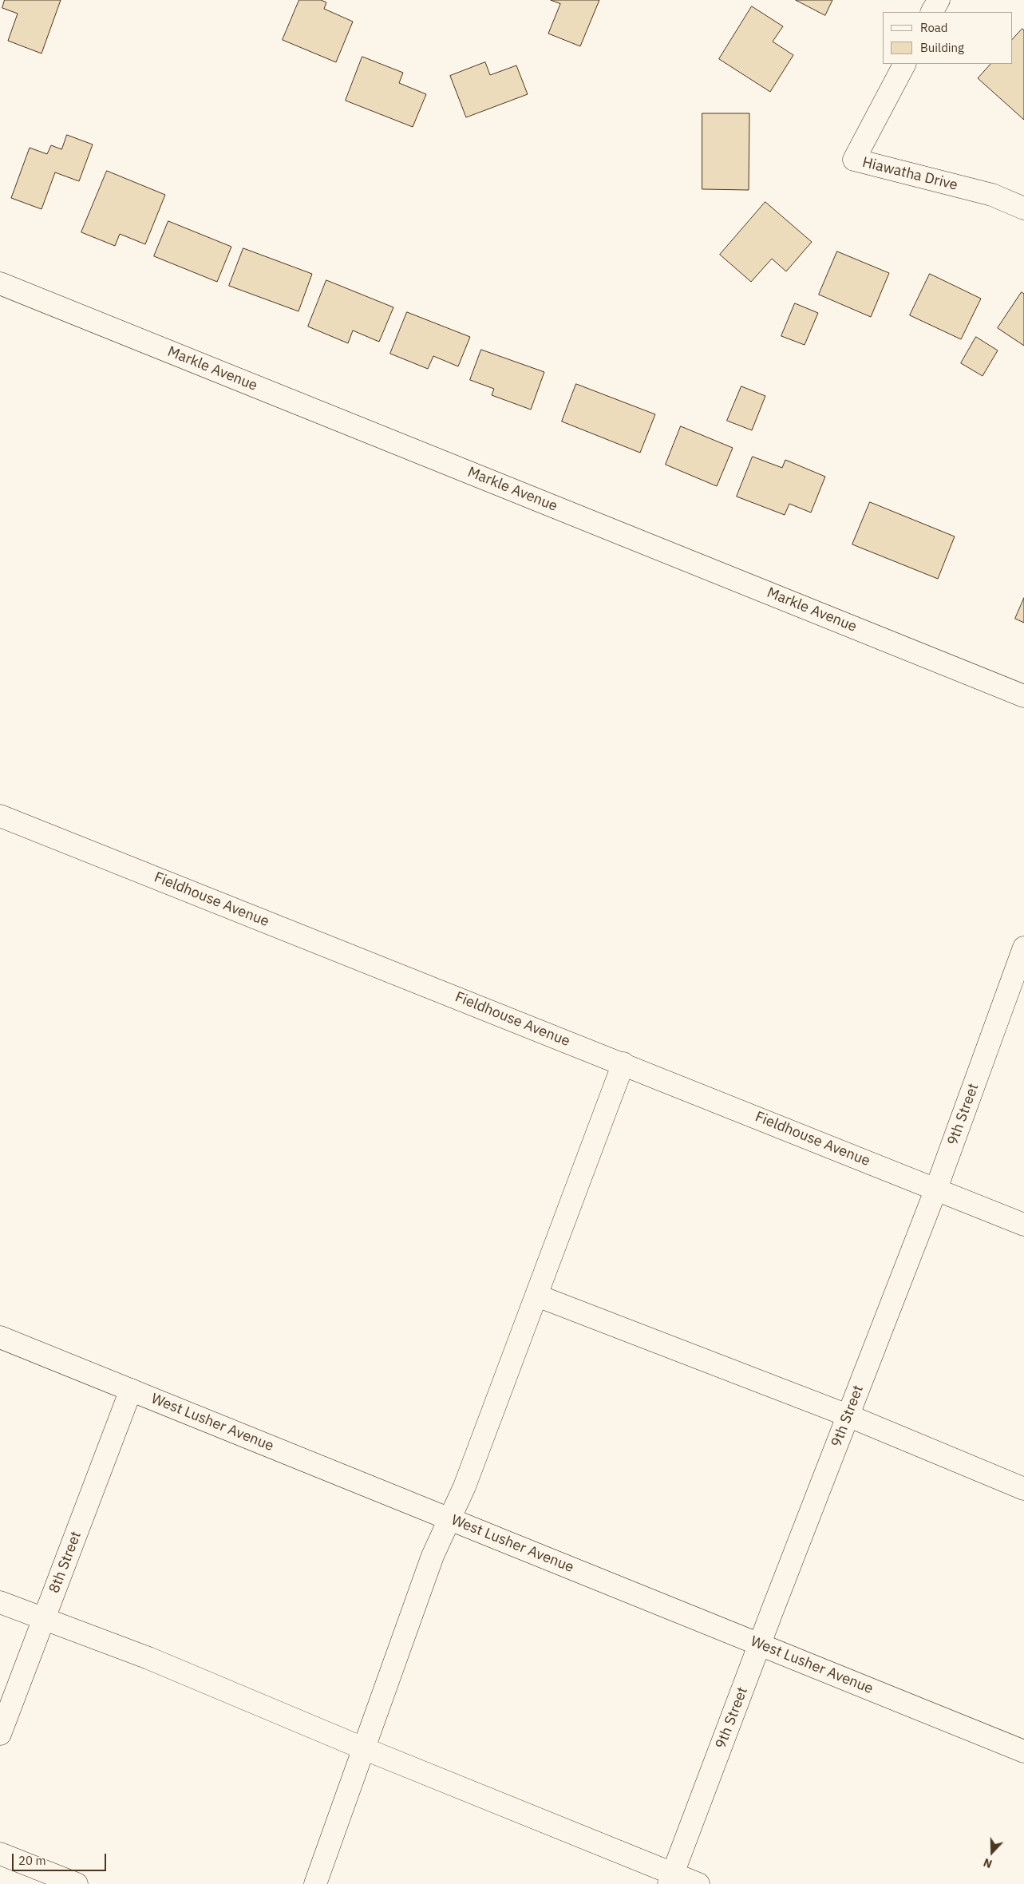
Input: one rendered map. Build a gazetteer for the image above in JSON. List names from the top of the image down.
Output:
{
  "streets": {
    "street": [
      "Hiawatha Drive",
      "Markle Avenue",
      "Fieldhouse Avenue",
      "9th Street",
      "West Lusher Avenue",
      "8th Street"
    ]
  },
  "crossings": [
    ["Fieldhouse Avenue", "9th Street"],
    ["9th Street", "West Lusher Avenue"],
    ["West Lusher Avenue", "8th Street"]
  ],
  "legend": ["Road", "Building"],
  "scale_bar": "20 m",
  "north": "bottom"
}
